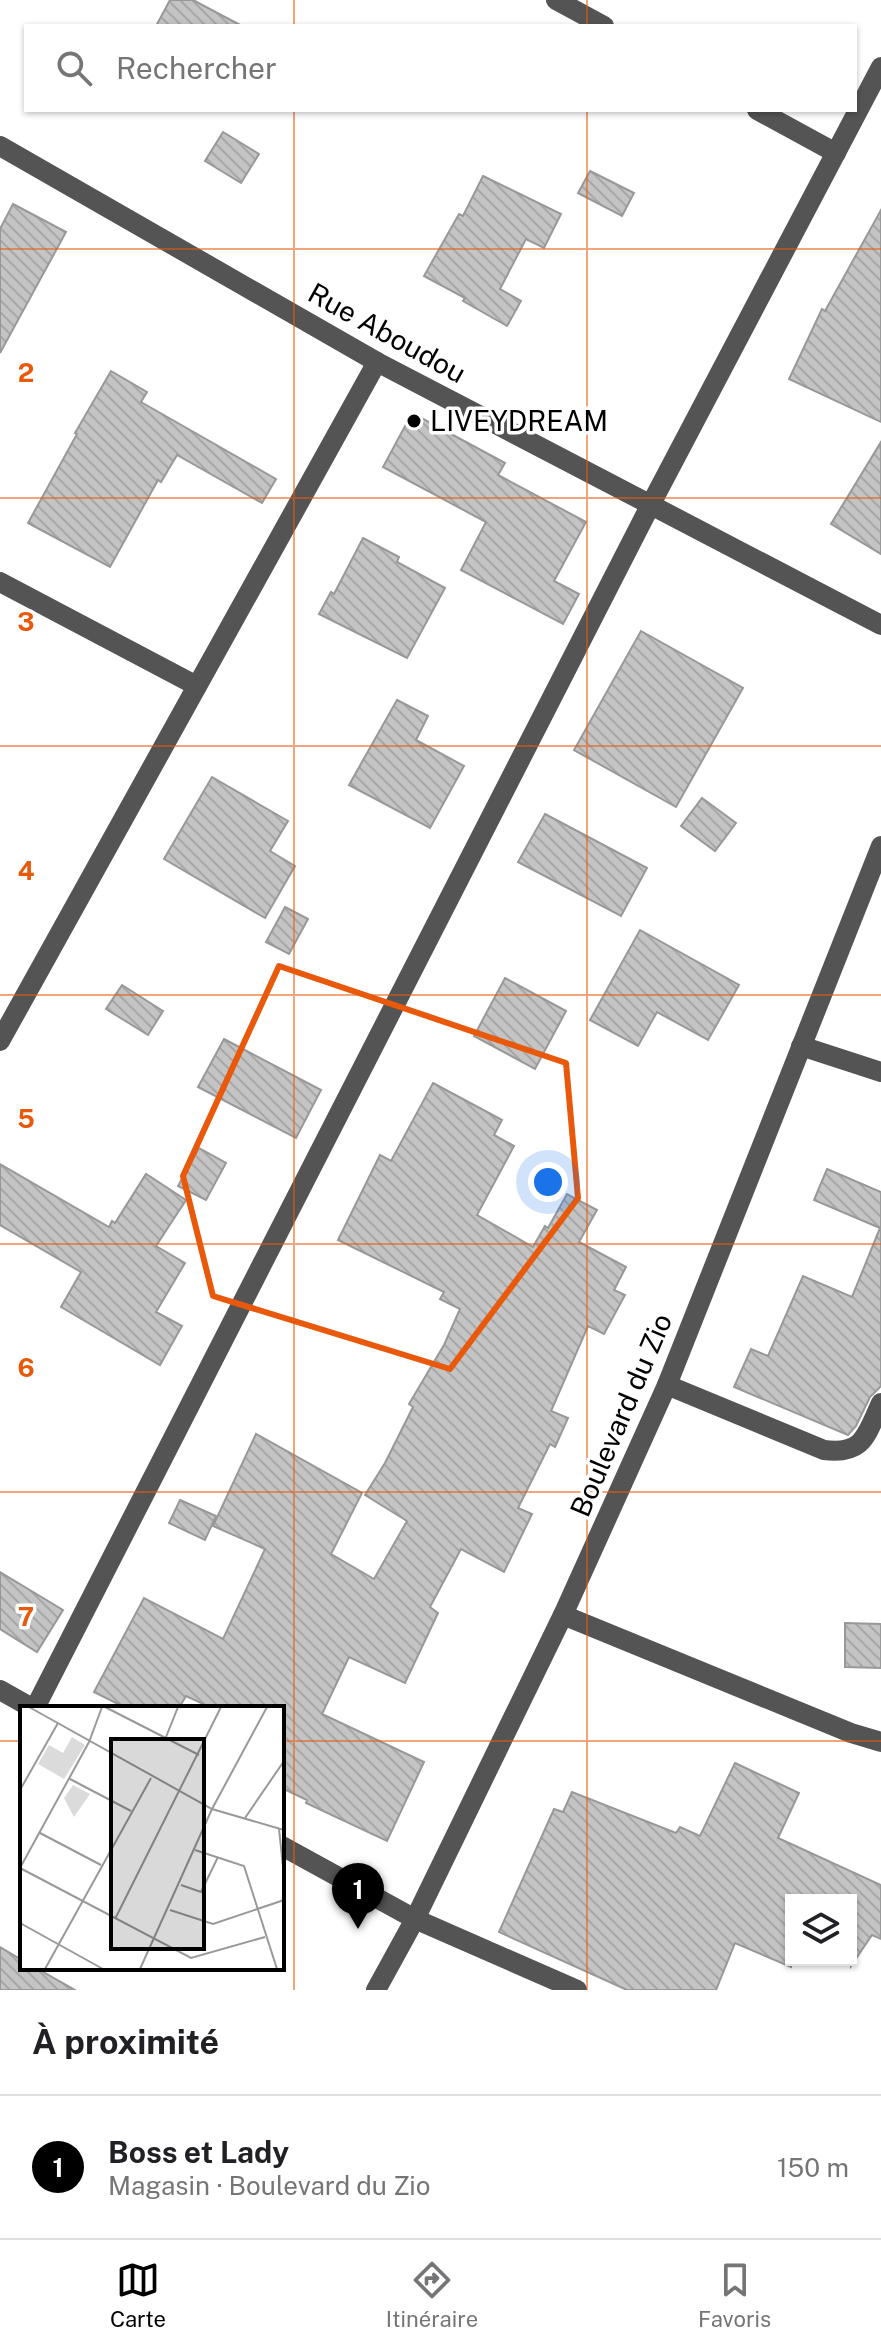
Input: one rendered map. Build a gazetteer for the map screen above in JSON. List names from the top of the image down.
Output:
{
  "streets": {
    "street": ["Rue Aboudou", "Boulevard du Zio"]
  },
  "places": ["LIVEYDREAM"],
  "page": {
    "search": "Rechercher",
    "pins": "1",
    "heading": "À proximité",
    "list": [
      {
        "mark": "1",
        "name": "Boss et Lady",
        "note": "Magasin · Boulevard du Zio",
        "value": "150 m"
      }
    ],
    "nav": ["Carte", "Itinéraire", "Favoris"]
  },
  "grid": {
    "rows": [
      "2",
      "3",
      "4",
      "5",
      "6",
      "7"
    ]
  }
}
